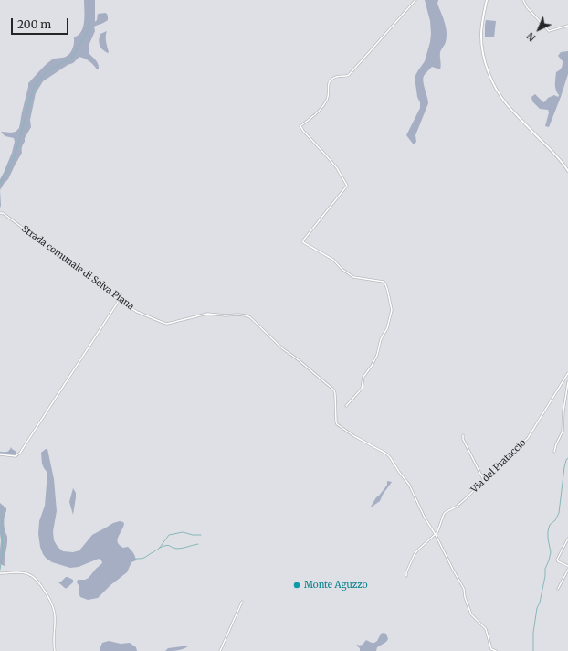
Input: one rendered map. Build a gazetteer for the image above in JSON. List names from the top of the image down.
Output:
{
  "streets": {
    "street": ["Strada comunale di Selva Piana", "Via del Prataccio"]
  },
  "crossings": [
    ["Strada comunale di Selva Piana", "Via del Prataccio"]
  ],
  "places": ["Monte Aguzzo"],
  "scale_bar": "200 m",
  "north": "bottom left"
}
